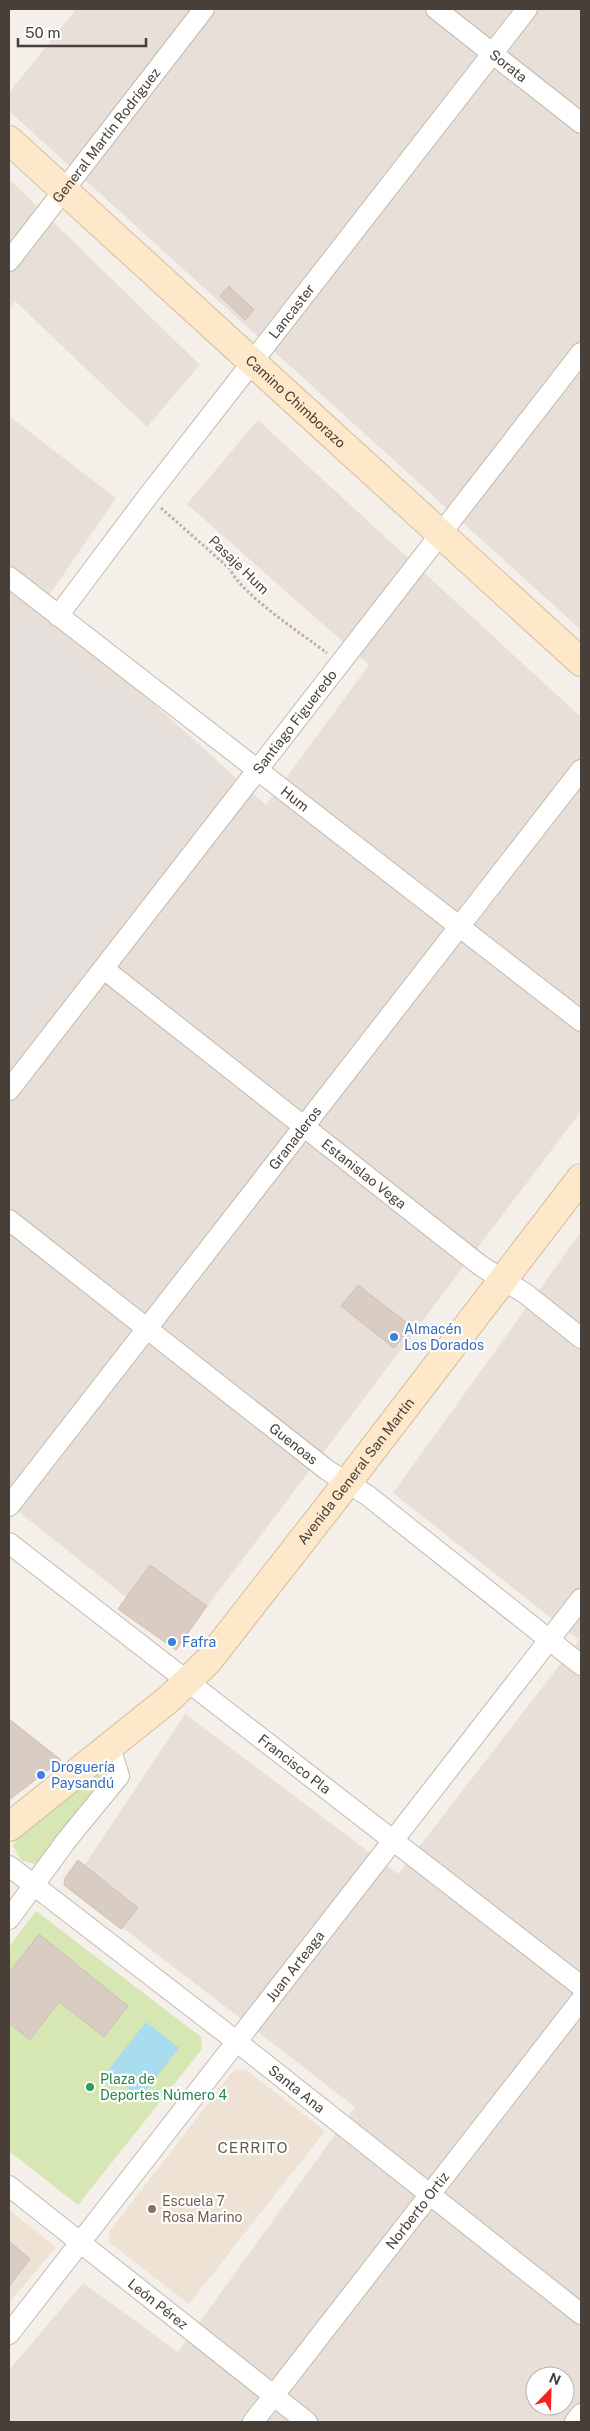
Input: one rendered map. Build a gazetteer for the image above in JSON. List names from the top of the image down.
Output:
{
  "streets": {
    "main road": ["Camino Chimborazo", "Avenida General San Martín"],
    "street": [
      "Sorata",
      "General Martín Rodríguez",
      "Lancaster",
      "Santiago Figueredo",
      "Hum",
      "Granaderos",
      "Estanislao Vega",
      "Guenoas",
      "Francisco Pla",
      "Juan Arteaga",
      "Santa Ana",
      "Norberto Ortiz",
      "León Pérez"
    ],
    "path": ["Pasaje Hum"]
  },
  "crossings": [
    ["Sorata", "Lancaster"],
    ["General Martín Rodríguez", "Camino Chimborazo"],
    ["Lancaster", "Camino Chimborazo"],
    ["Lancaster", "Pasaje Hum"],
    ["Lancaster", "Hum"],
    ["Camino Chimborazo", "Santiago Figueredo"],
    ["Pasaje Hum", "Santiago Figueredo"],
    ["Santiago Figueredo", "Hum"],
    ["Santiago Figueredo", "Estanislao Vega"],
    ["Hum", "Granaderos"],
    ["Granaderos", "Estanislao Vega"],
    ["Granaderos", "Guenoas"],
    ["Estanislao Vega", "Avenida General San Martín"],
    ["Guenoas", "Avenida General San Martín"],
    ["Guenoas", "Juan Arteaga"],
    ["Avenida General San Martín", "Francisco Pla"],
    ["Francisco Pla", "Juan Arteaga"],
    ["Juan Arteaga", "Santa Ana"],
    ["Juan Arteaga", "León Pérez"],
    ["Santa Ana", "Norberto Ortiz"],
    ["Norberto Ortiz", "León Pérez"]
  ],
  "districts": ["CERRITO"],
  "places": [
    "Almacén Los Dorados",
    "Fafra",
    "Droguería Paysandú",
    "Plaza de Deportes Número 4",
    "Escuela 7 Rosa Marino"
  ],
  "scale_bar": "50 m",
  "north": "top right"
}
